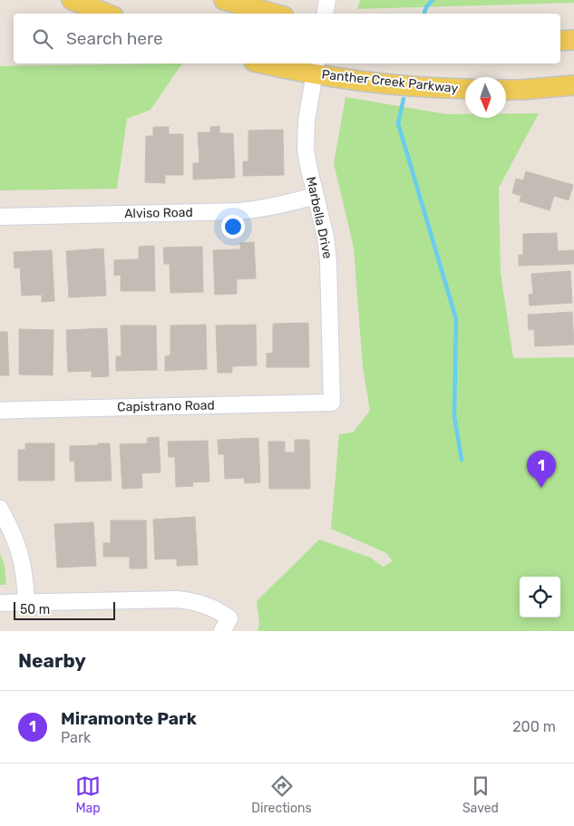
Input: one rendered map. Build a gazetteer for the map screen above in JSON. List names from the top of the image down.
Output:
{
  "streets": {
    "main road": ["Panther Creek Parkway"],
    "street": ["Alviso Road", "Marbella Drive", "Capistrano Road"]
  },
  "crossings": [
    ["Panther Creek Parkway", "Marbella Drive"],
    ["Alviso Road", "Marbella Drive"],
    ["Marbella Drive", "Capistrano Road"]
  ],
  "scale_bar": "50 m",
  "north": "bottom",
  "page": {
    "search": "Search here",
    "pins": "1",
    "scale": "50 m",
    "heading": "Nearby",
    "list": [
      {
        "mark": "1",
        "name": "Miramonte Park",
        "note": "Park",
        "value": "200 m"
      }
    ],
    "nav": ["Map", "Directions", "Saved"]
  }
}
